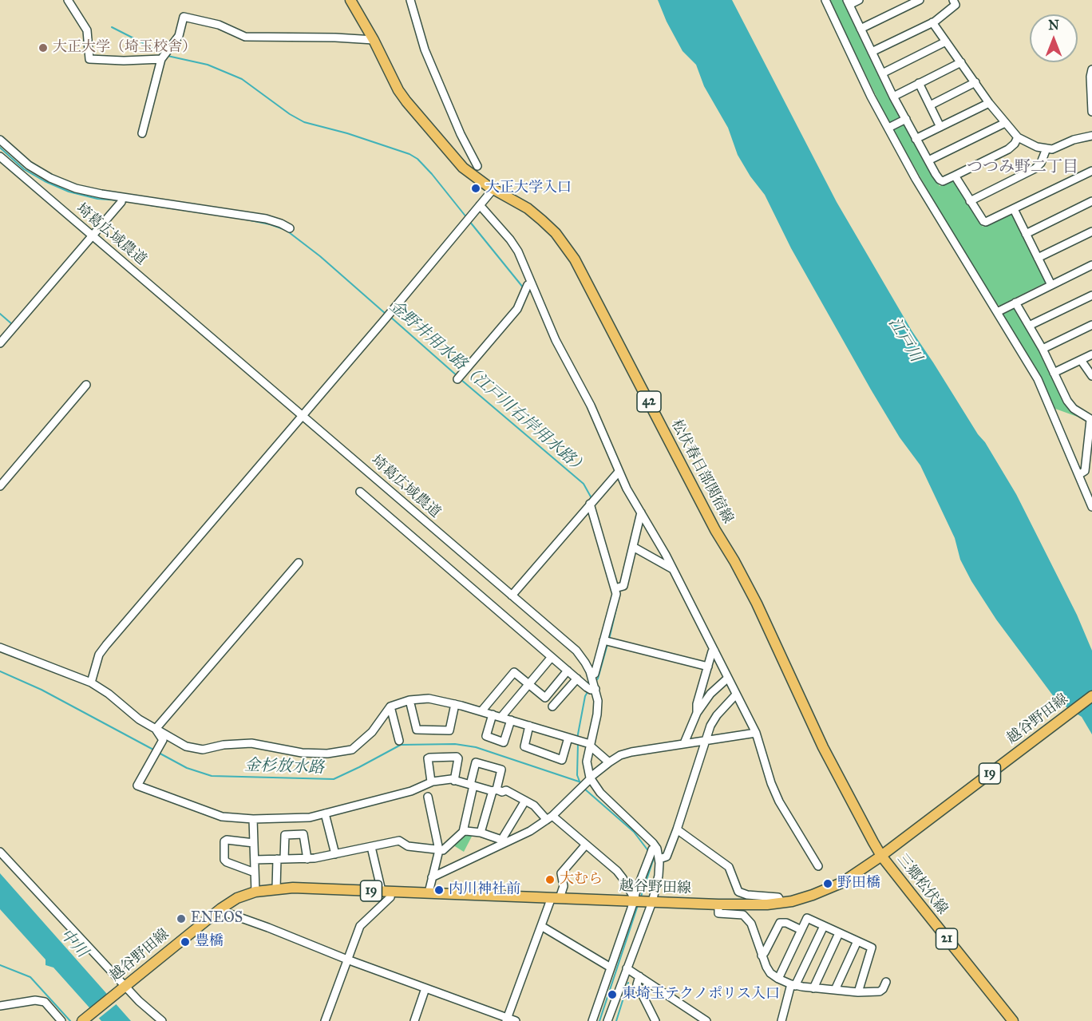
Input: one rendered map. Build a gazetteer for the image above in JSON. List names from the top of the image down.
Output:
{
  "streets": {
    "main road": [
      "42",
      "松伏春日部関宿線",
      "越谷野田線",
      "19",
      "三郷松伏線",
      "21"
    ],
    "street": ["埼葛広域農道"]
  },
  "crossings": [
    ["松伏春日部関宿線", "越谷野田線"],
    ["松伏春日部関宿線", "三郷松伏線"],
    ["越谷野田線", "三郷松伏線"]
  ],
  "districts": ["つつみ野二丁目"],
  "water": [
    "江戸川",
    "金野井用水路（江戸川右岸用水路）",
    "金杉放水路",
    "中川"
  ],
  "places": [
    "大正大学（埼玉校舎）",
    "大正大学入口",
    "大むら",
    "野田橋",
    "内川神社前",
    "ENEOS",
    "豊橋",
    "東埼玉テクノポリス入口"
  ],
  "north": "top"
}
